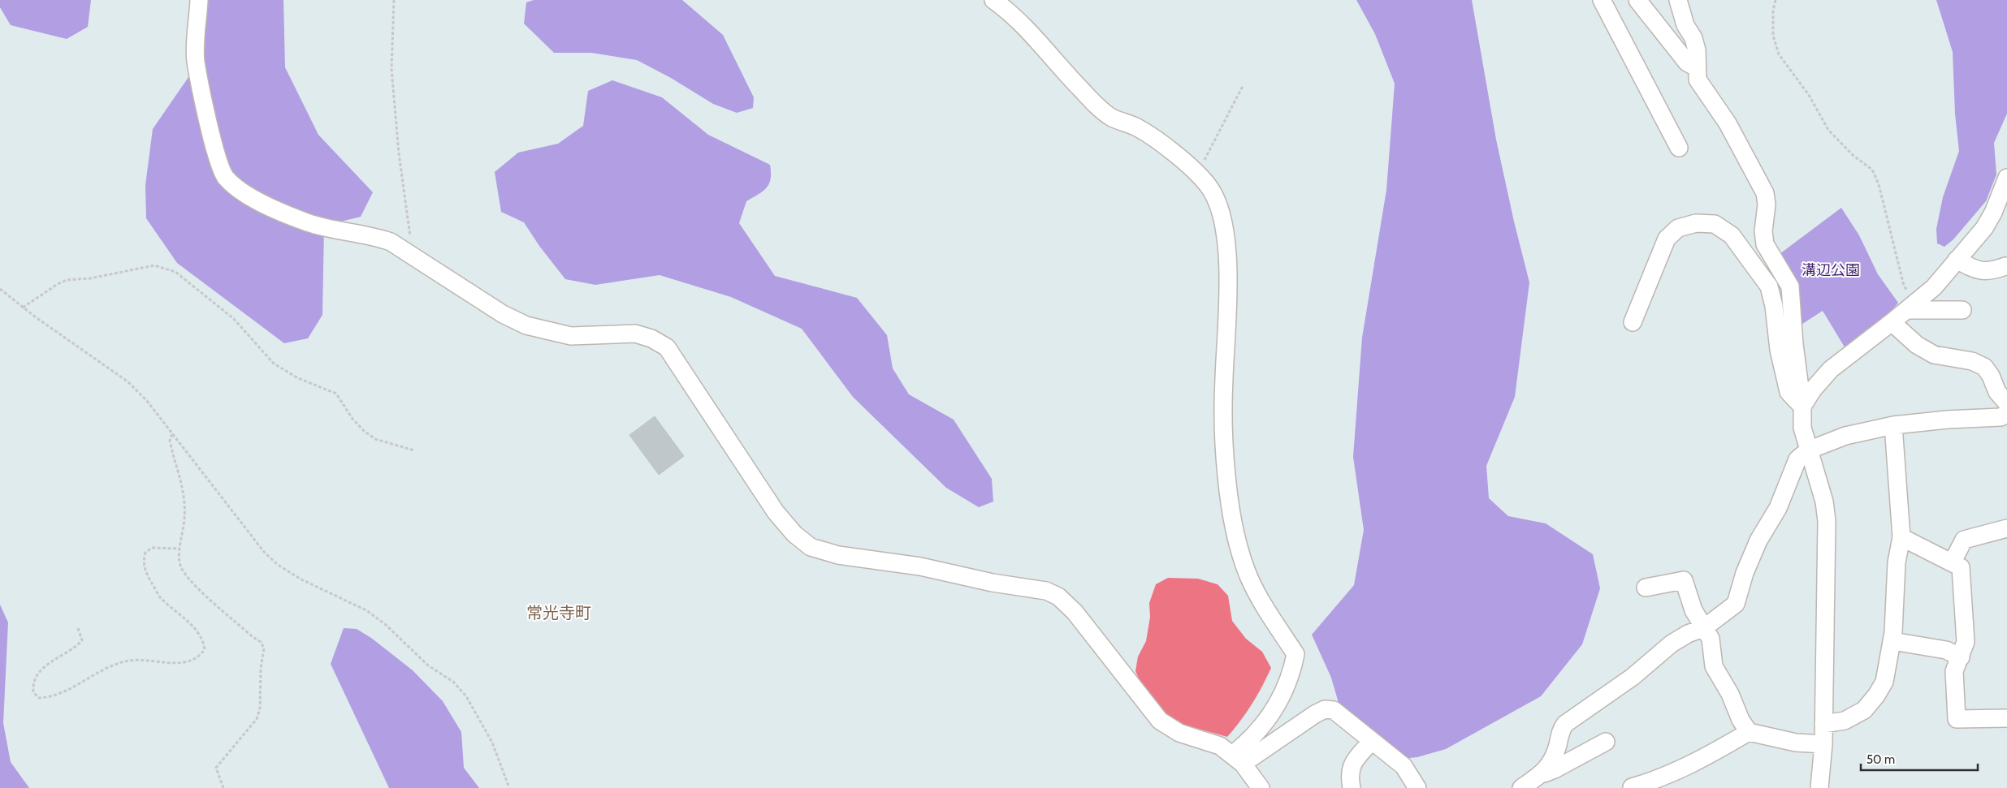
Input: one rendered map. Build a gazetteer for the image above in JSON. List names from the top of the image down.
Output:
{
  "districts": ["常光寺町"],
  "parks": ["溝辺公園"],
  "scale_bar": "50 m"
}
